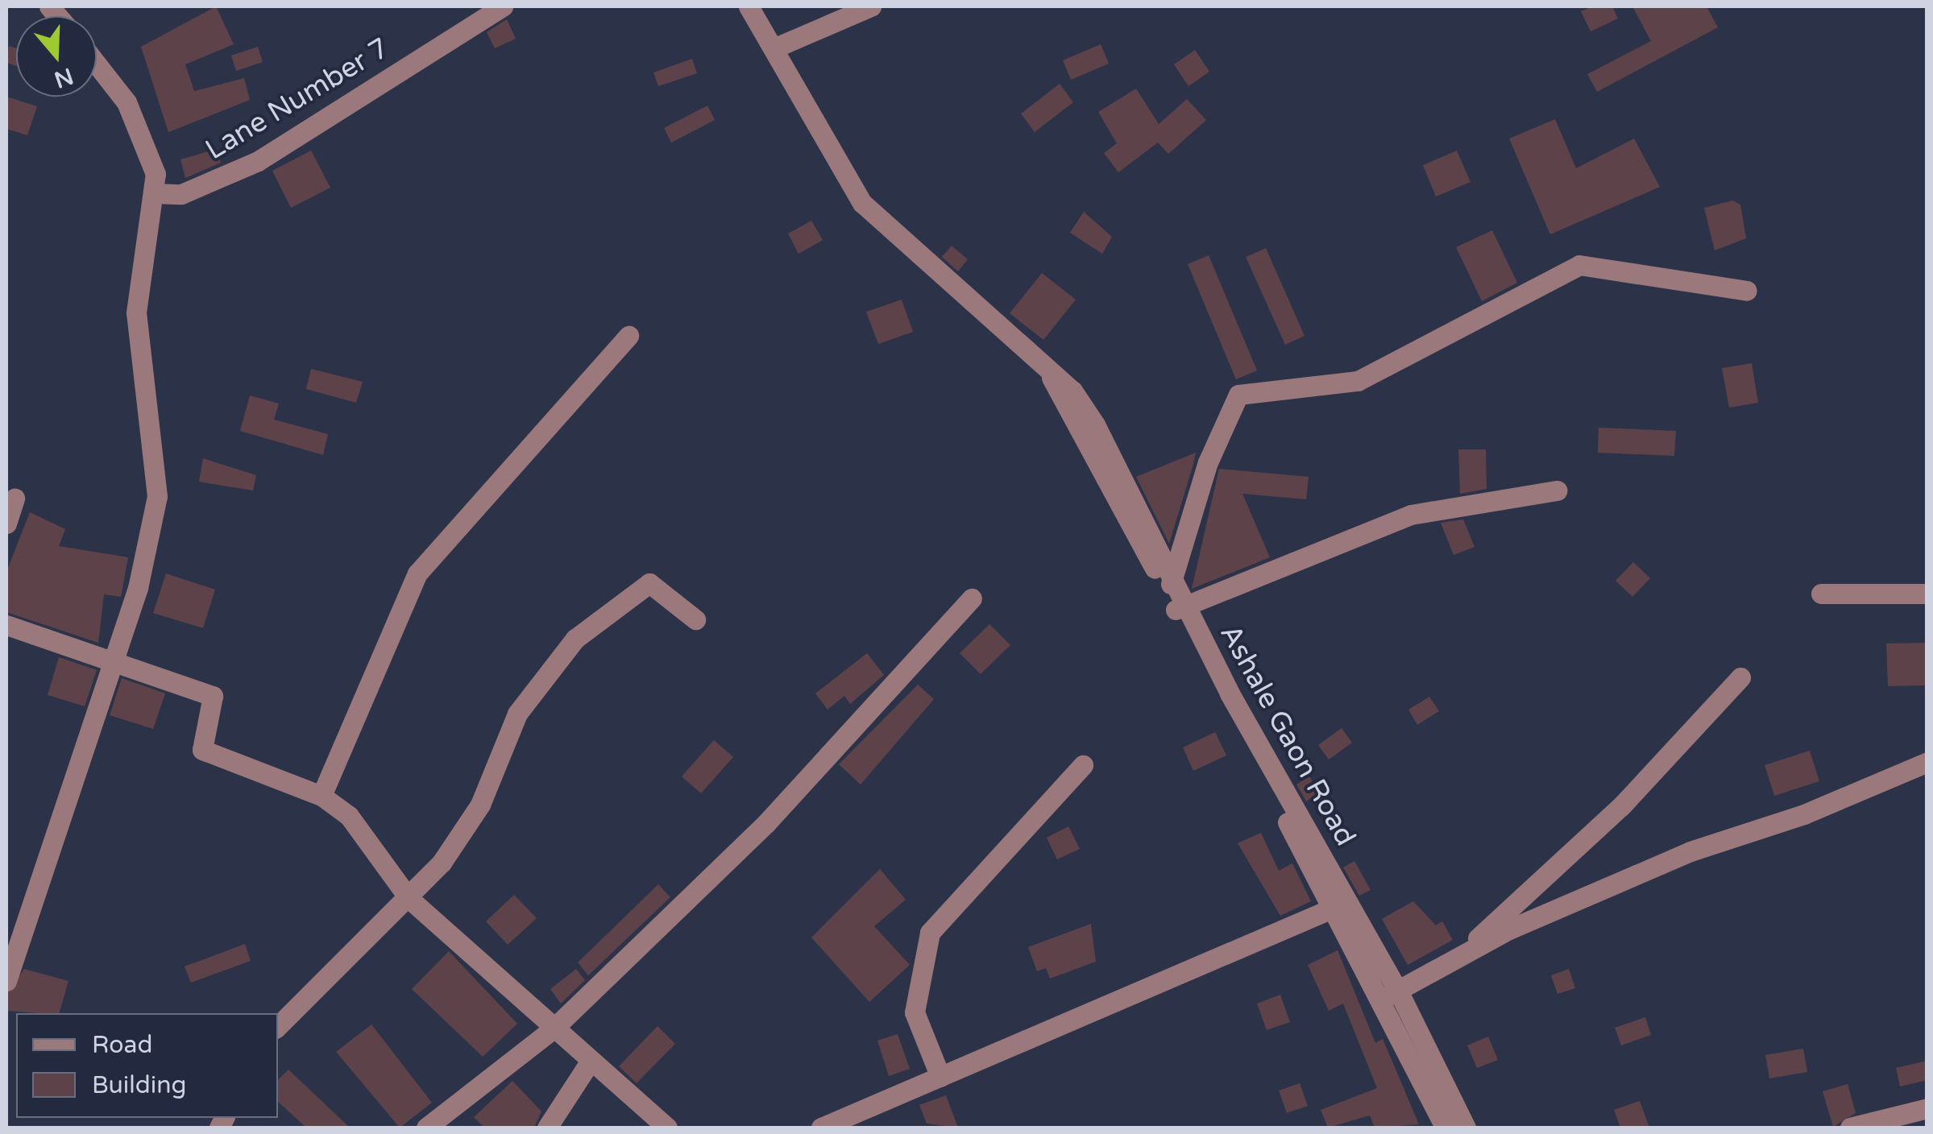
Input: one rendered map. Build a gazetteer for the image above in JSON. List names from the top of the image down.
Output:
{
  "streets": {
    "street": ["Lane Number 7", "Ashale Gaon Road"]
  },
  "legend": ["Road", "Building"],
  "north": "bottom"
}
